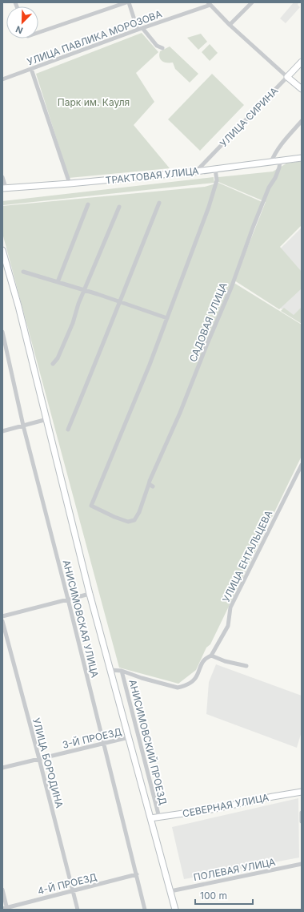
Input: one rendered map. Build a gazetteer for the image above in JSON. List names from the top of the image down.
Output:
{
  "streets": {
    "street": [
      "УЛИЦА ПАВЛИКА МОРОЗОВА",
      "УЛИЦА СИРИНА",
      "ТРАКТОВАЯ УЛИЦА",
      "САДОВАЯ УЛИЦА",
      "УЛИЦА ЕНТАЛЬЦЕВА",
      "АНИСИМОВСКАЯ УЛИЦА",
      "3-Й ПРОЕЗД",
      "АНИСИМОВСКИЙ ПРОЕЗД",
      "УЛИЦА БОРОДИНА",
      "СЕВЕРНАЯ УЛИЦА",
      "ПОЛЕВАЯ УЛИЦА",
      "4-Й ПРОЕЗД"
    ]
  },
  "crossings": [
    ["УЛИЦА СИРИНА", "ТРАКТОВАЯ УЛИЦА"],
    ["ТРАКТОВАЯ УЛИЦА", "САДОВАЯ УЛИЦА"],
    ["УЛИЦА ЕНТАЛЬЦЕВА", "АНИСИМОВСКИЙ ПРОЕЗД"],
    ["АНИСИМОВСКАЯ УЛИЦА", "3-Й ПРОЕЗД"],
    ["АНИСИМОВСКАЯ УЛИЦА", "4-Й ПРОЕЗД"],
    ["3-Й ПРОЕЗД", "УЛИЦА БОРОДИНА"],
    ["АНИСИМОВСКИЙ ПРОЕЗД", "СЕВЕРНАЯ УЛИЦА"],
    ["УЛИЦА БОРОДИНА", "4-Й ПРОЕЗД"]
  ],
  "parks": ["Парк им. Кауля"],
  "scale_bar": "100 m",
  "north": "bottom left"
}
